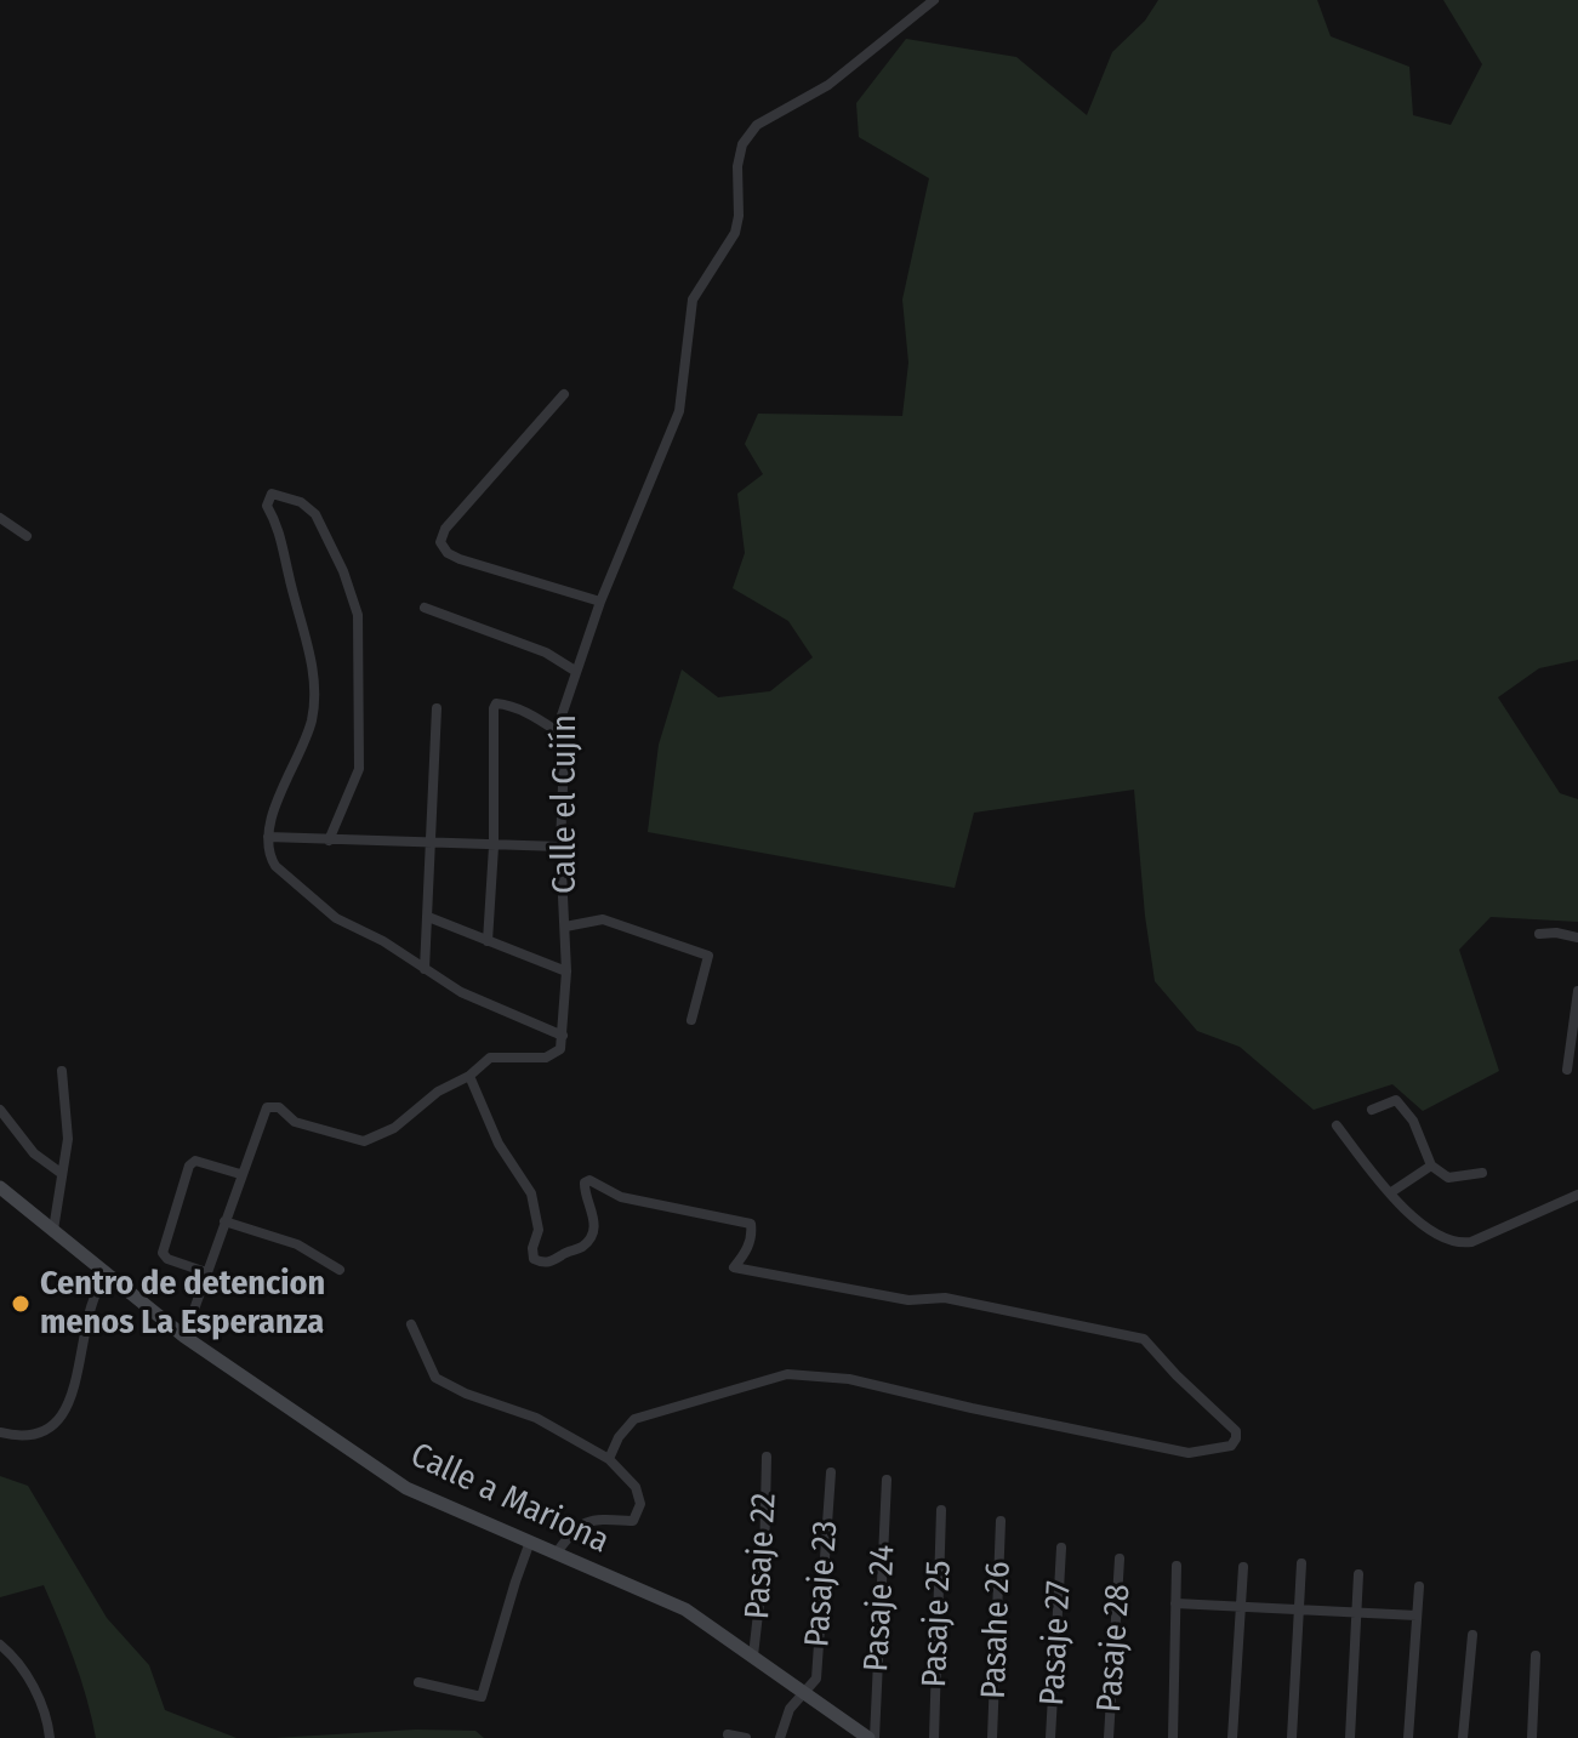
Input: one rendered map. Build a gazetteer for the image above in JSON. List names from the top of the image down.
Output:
{
  "streets": {
    "main road": ["Calle a Mariona"],
    "street": [
      "Calle el Cujín",
      "Pasaje 22",
      "Pasaje 23",
      "Pasaje 24",
      "Pasaje 25",
      "Pasahe 26",
      "Pasaje 27",
      "Pasaje 28"
    ]
  },
  "crossings": [
    ["Calle a Mariona", "Pasaje 22"],
    ["Calle a Mariona", "Pasaje 23"],
    ["Calle a Mariona", "Pasaje 24"]
  ],
  "places": ["Centro de detencion menos La Esperanza"]
}
